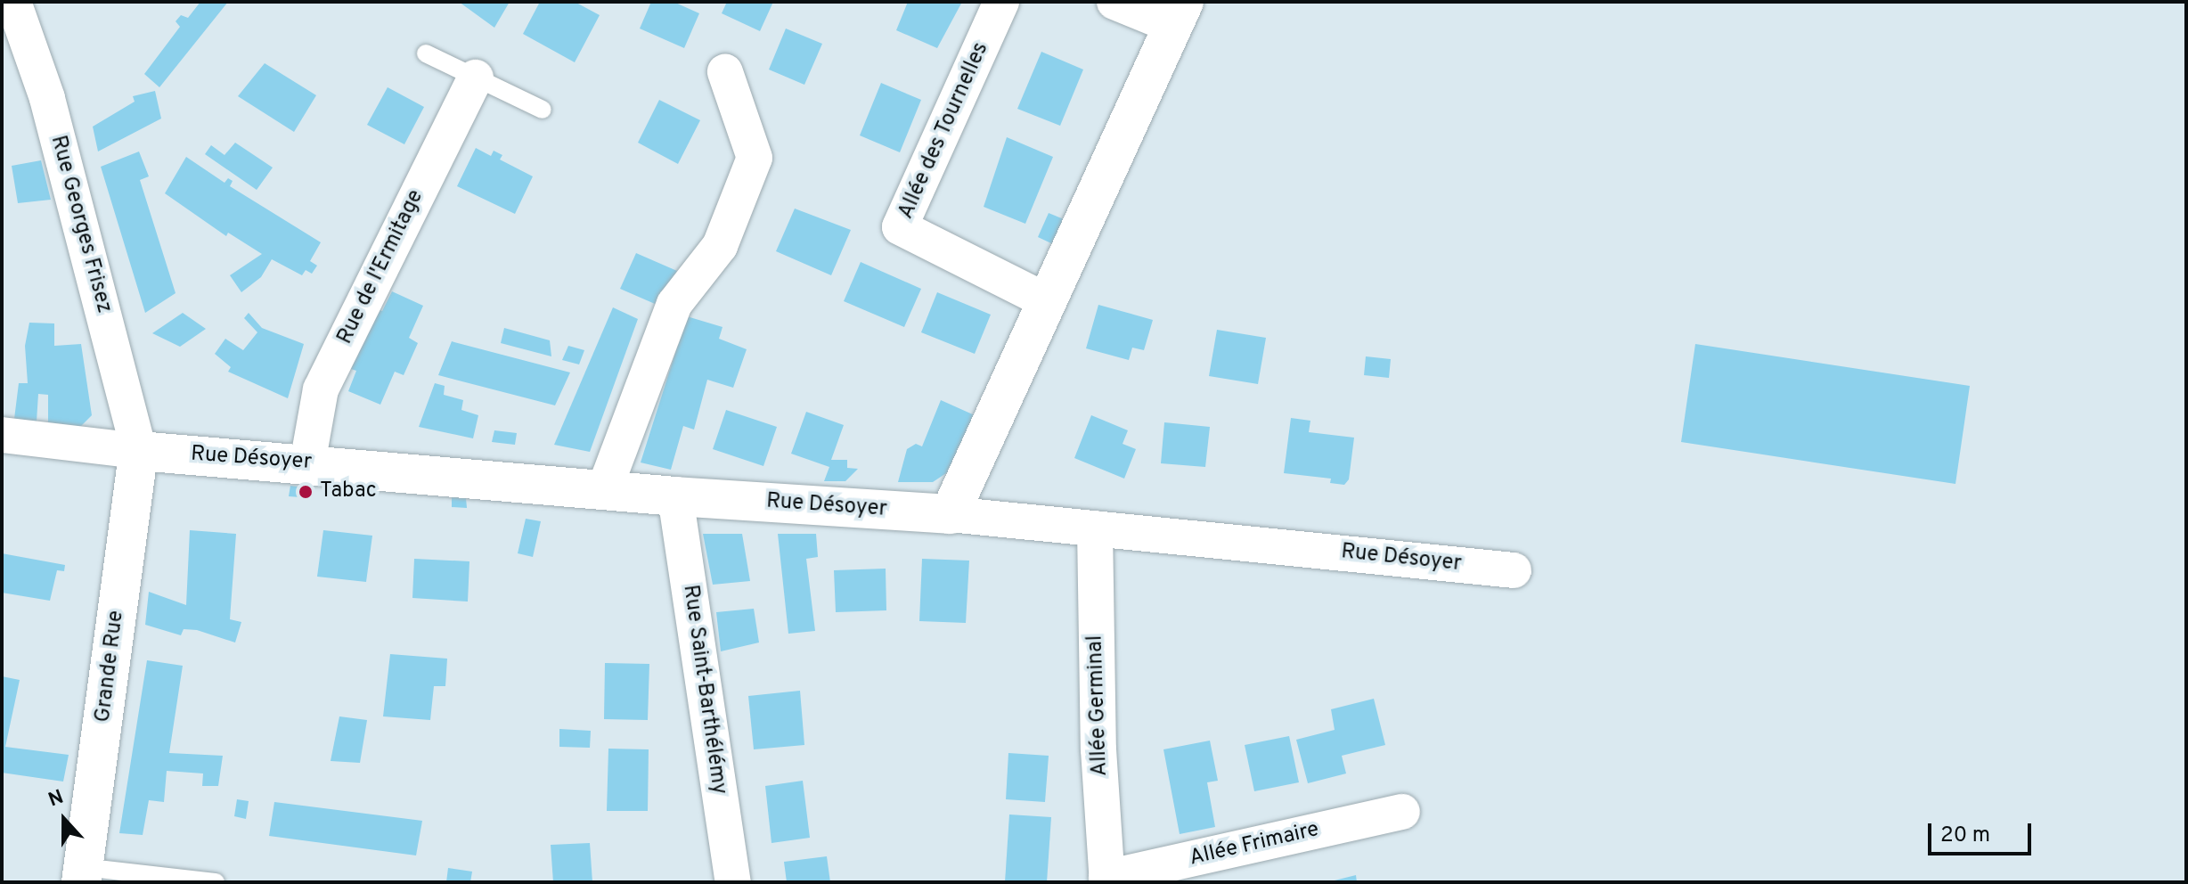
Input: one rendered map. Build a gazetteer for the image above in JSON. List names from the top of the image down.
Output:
{
  "streets": {
    "street": [
      "Allée des Tournelles",
      "Rue Georges Frisez",
      "Rue de l'Ermitage",
      "Rue Désoyer",
      "Grande Rue",
      "Rue Saint-Barthélémy",
      "Allée Germinal",
      "Allée Frimaire"
    ]
  },
  "crossings": [
    ["Rue Georges Frisez", "Rue Désoyer"],
    ["Rue Georges Frisez", "Grande Rue"],
    ["Rue de l'Ermitage", "Rue Désoyer"],
    ["Rue Désoyer", "Grande Rue"],
    ["Rue Désoyer", "Rue Saint-Barthélémy"],
    ["Rue Désoyer", "Allée Germinal"],
    ["Allée Germinal", "Allée Frimaire"]
  ],
  "places": ["Tabac"],
  "scale_bar": "20 m",
  "north": "top"
}
